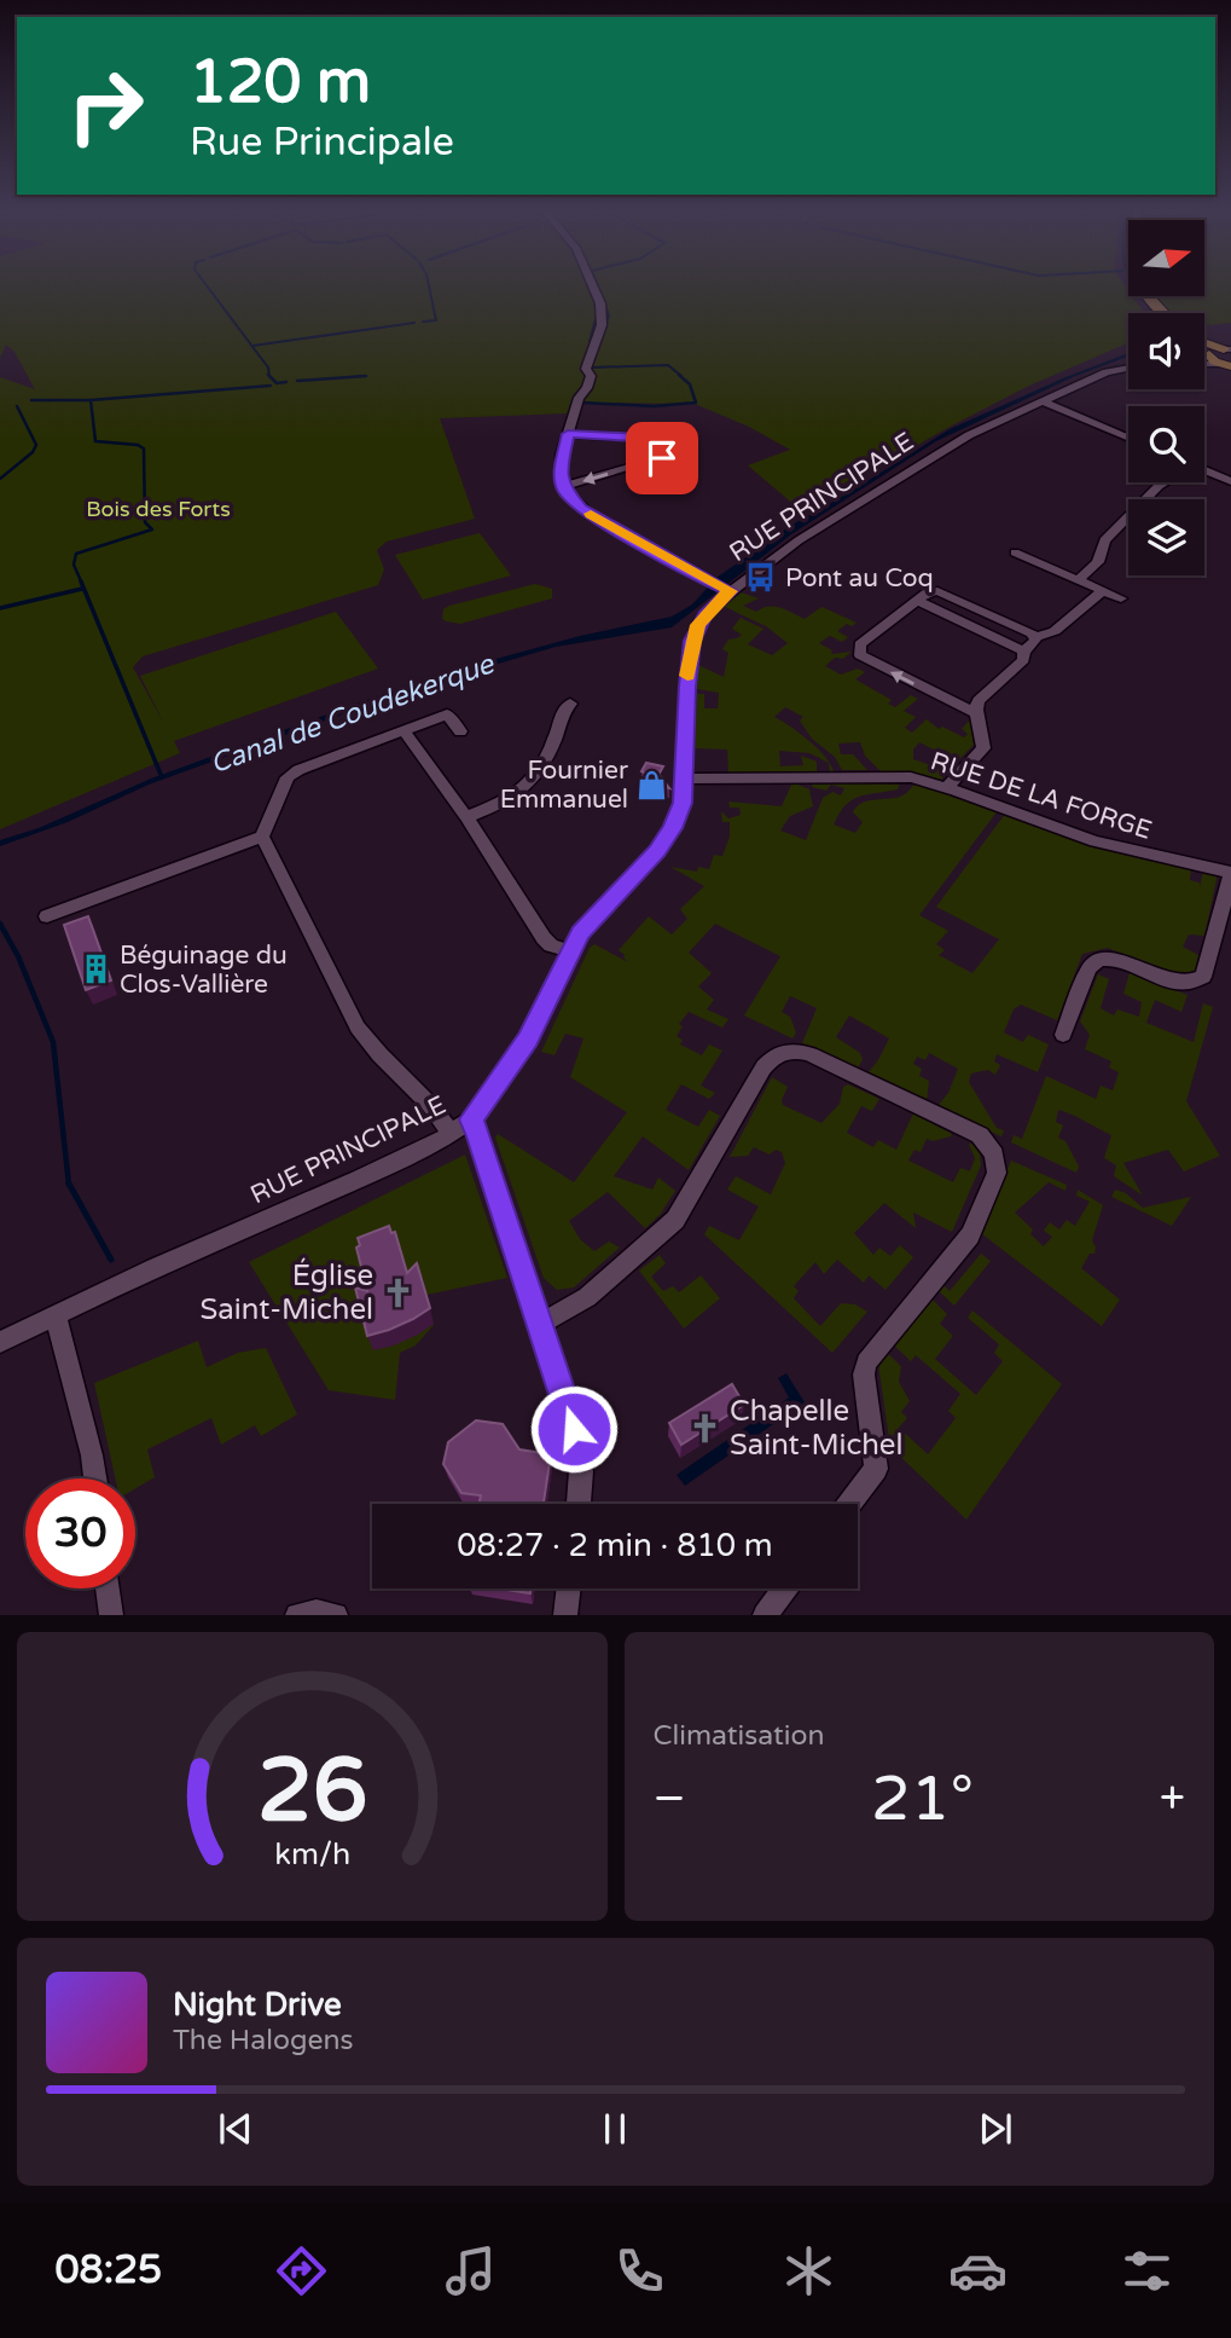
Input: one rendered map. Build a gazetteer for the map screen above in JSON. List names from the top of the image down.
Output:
{
  "streets": {
    "street": ["RUE PRINCIPALE", "RUE DE LA FORGE"]
  },
  "crossings": [
    ["RUE PRINCIPALE", "RUE DE LA FORGE"]
  ],
  "water": ["Canal de Coudekerque"],
  "parks": ["Bois des Forts"],
  "places": {
    "bus stop": ["Pont au Coq"],
    "shop": ["Fournier Emmanuel"],
    "building": ["Béguinage du Clos-Vallière"],
    "church": ["Église Saint-Michel", "Chapelle Saint-Michel"]
  },
  "north": "right",
  "page": {
    "turn": ["120 m", "Rue Principale"],
    "limit": "30",
    "trip": "08:27 · 2 min · 810 m",
    "tile": "Climatisation",
    "heat": ["−", "21°", "+"],
    "song": ["Night Drive", "The Halogens"],
    "tabs": "08:25",
    "gauge": ["26", "km/h"]
  }
}
